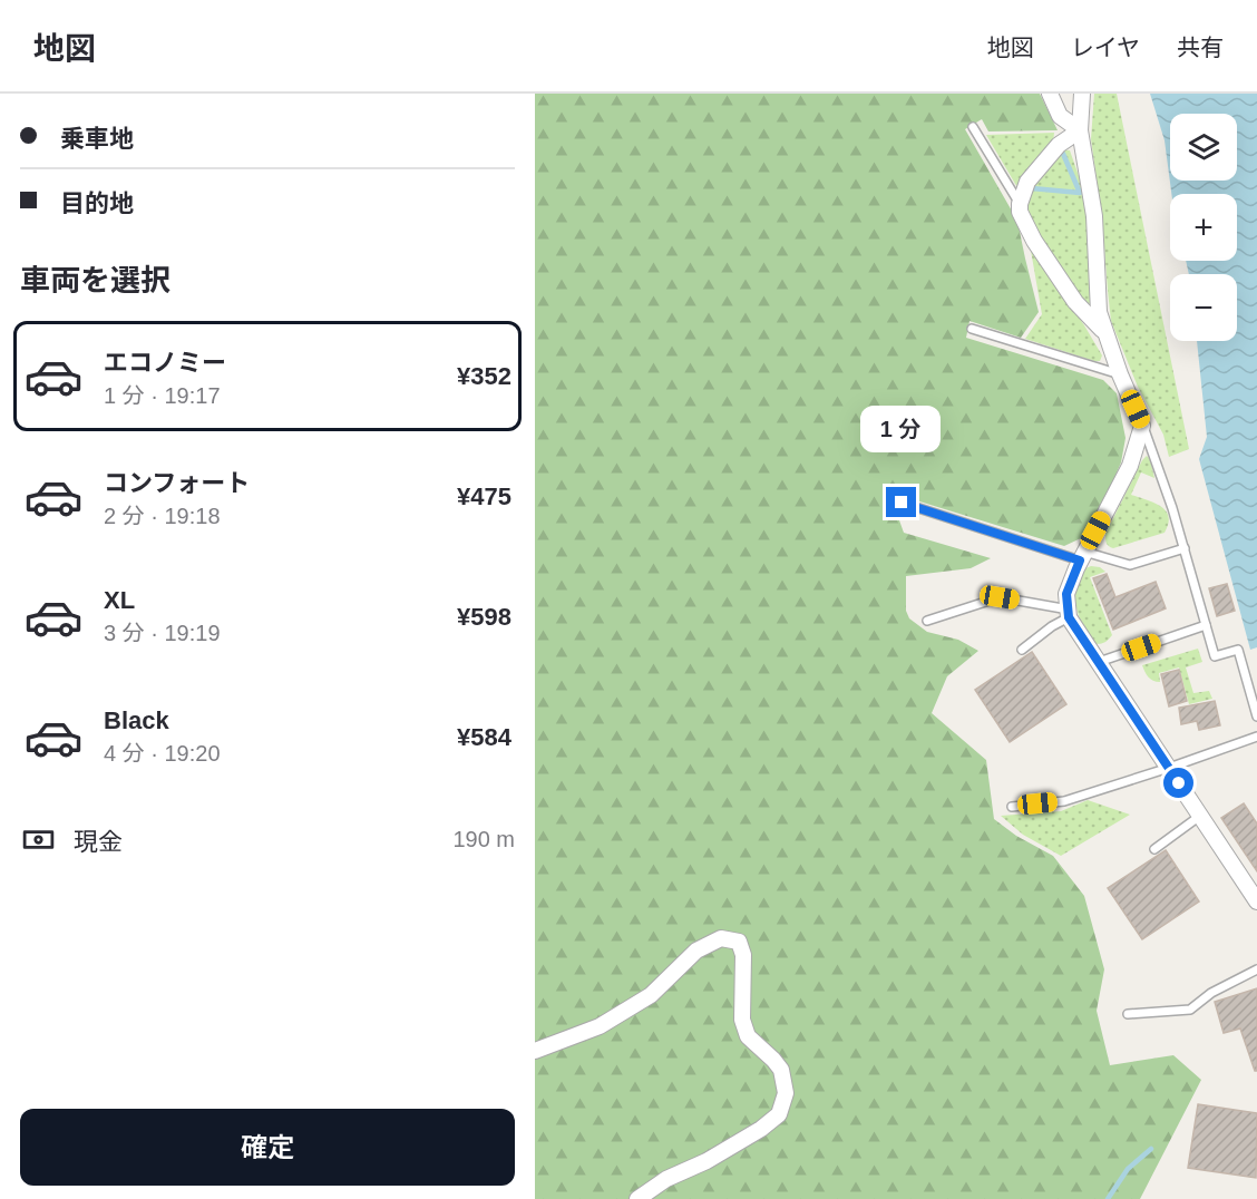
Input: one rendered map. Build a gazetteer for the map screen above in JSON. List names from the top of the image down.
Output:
{
  "page": {
    "header": "地図",
    "nav": ["地図", "レイヤ", "共有"],
    "banner": ["乗車地", "目的地"],
    "map_buttons": ["+", "−"],
    "heading": "車両を選択",
    "list": [
      {
        "name": "エコノミー",
        "note": "1 分 · 19:17",
        "value": "¥352"
      },
      {
        "name": "コンフォート",
        "note": "2 分 · 19:18",
        "value": "¥475"
      },
      {
        "name": "XL",
        "note": "3 分 · 19:19",
        "value": "¥598"
      },
      {
        "name": "Black",
        "note": "4 分 · 19:20",
        "value": "¥584"
      }
    ],
    "bubble": "1 分",
    "pay": ["現金", "190 m"],
    "buttons": "確定"
  }
}
